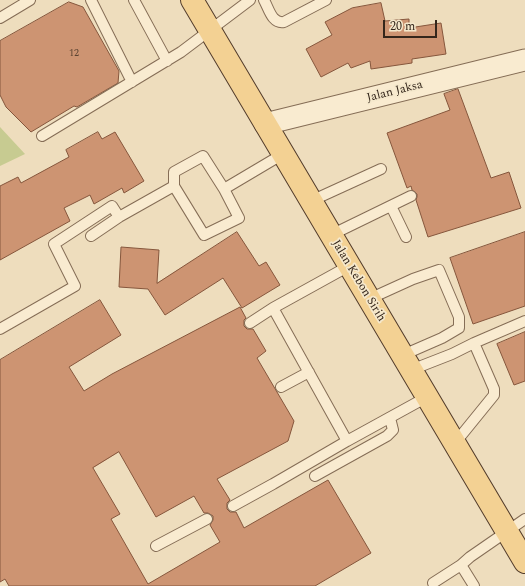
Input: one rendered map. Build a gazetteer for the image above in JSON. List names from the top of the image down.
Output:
{
  "streets": {
    "main road": ["Jalan Kebon Sirih"],
    "street": ["Jalan Jaksa"]
  },
  "crossings": [
    ["Jalan Jaksa", "Jalan Kebon Sirih"]
  ],
  "house_numbers": ["12"],
  "scale_bar": "20 m"
}
